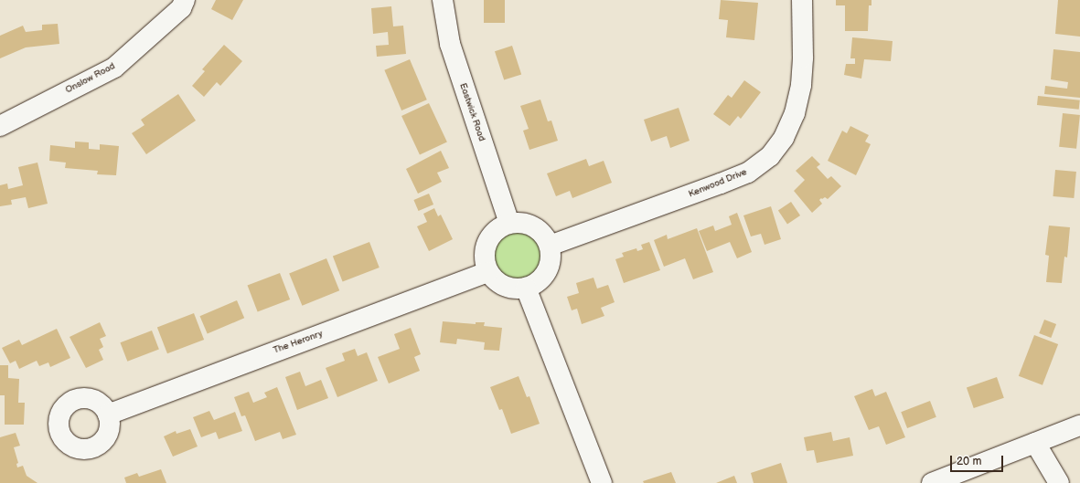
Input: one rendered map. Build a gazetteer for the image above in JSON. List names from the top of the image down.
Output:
{
  "streets": {
    "street": [
      "Onslow Road",
      "Eastwick Road",
      "Kenwood Drive",
      "The Heronry"
    ]
  },
  "crossings": [
    ["Eastwick Road", "Kenwood Drive"],
    ["Eastwick Road", "The Heronry"],
    ["Kenwood Drive", "The Heronry"]
  ],
  "scale_bar": "20 m"
}
